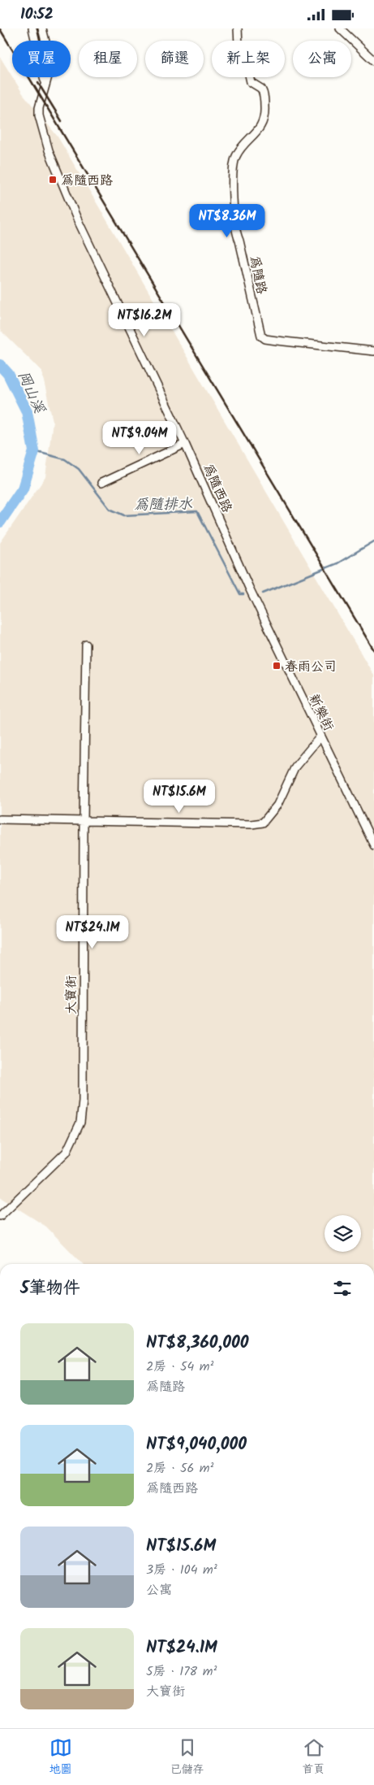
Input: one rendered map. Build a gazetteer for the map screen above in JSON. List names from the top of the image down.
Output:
{
  "streets": {
    "street": [
      "為隨路",
      "為隨西路",
      "新樂街",
      "大寶街"
    ]
  },
  "crossings": [
    ["為隨西路", "新樂街"]
  ],
  "water": ["岡山溪", "為隨排水"],
  "places": {
    "transit": ["為隨西路", "春雨公司"]
  },
  "page": {
    "status": "10:52",
    "chip": [
      "買屋",
      "租屋",
      "篩選",
      "新上架",
      "公寓"
    ],
    "price": [
      "NT$8.36M",
      "NT$16.2M",
      "NT$9.04M",
      "NT$15.6M",
      "NT$24.1M"
    ],
    "heading": "5筆物件",
    "list": [
      {
        "name": "NT$8,360,000",
        "note": "2房 · 54 m² · 為隨路"
      },
      {
        "name": "NT$9,040,000",
        "note": "2房 · 56 m² · 為隨西路"
      },
      {
        "name": "NT$15.6M",
        "note": "3房 · 104 m² · 公寓"
      },
      {
        "name": "NT$24.1M",
        "note": "5房 · 178 m² · 大寶街"
      }
    ],
    "tabs": ["地圖", "已儲存", "首頁"]
  }
}
